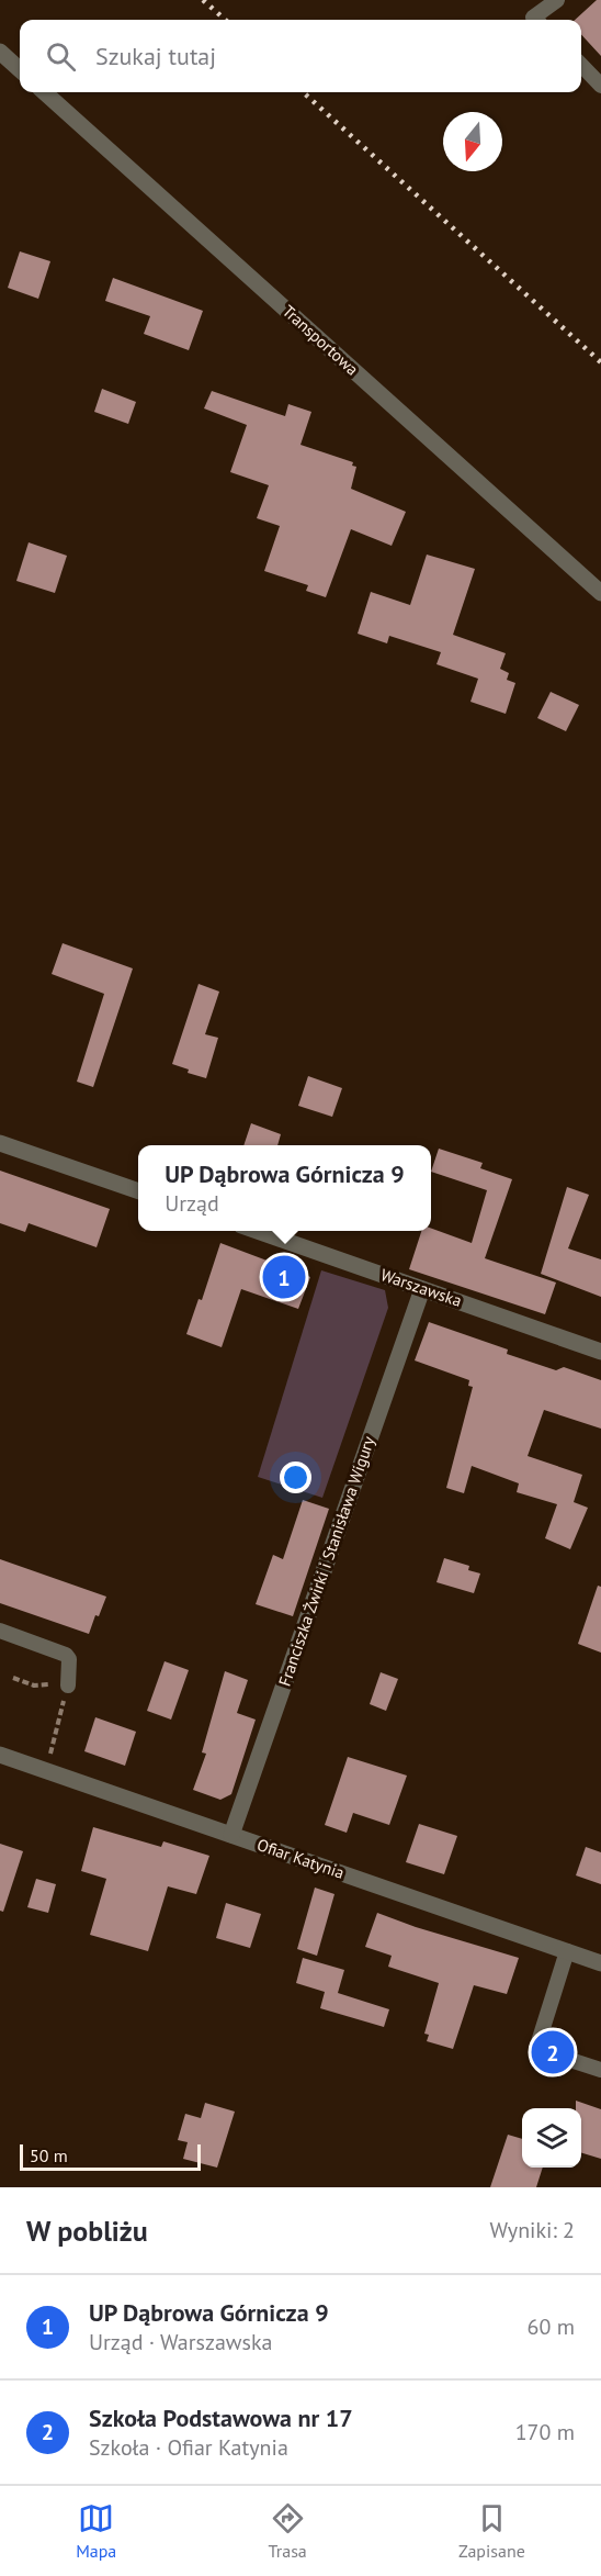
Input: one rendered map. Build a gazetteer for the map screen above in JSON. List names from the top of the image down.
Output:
{
  "streets": {
    "street": [
      "Transportowa",
      "Warszawska",
      "Franciszka Żwirki i Stanisława Wigury",
      "Ofiar Katynia"
    ]
  },
  "crossings": [
    ["Warszawska", "Franciszka Żwirki i Stanisława Wigury"],
    ["Franciszka Żwirki i Stanisława Wigury", "Ofiar Katynia"]
  ],
  "scale_bar": "50 m",
  "north": "bottom",
  "page": {
    "search": "Szukaj tutaj",
    "popup": ["UP Dąbrowa Górnicza 9", "Urząd"],
    "pins": ["1", "2"],
    "scale": "50 m",
    "heading": ["W pobliżu", "Wyniki: 2"],
    "list": [
      {
        "mark": "1",
        "name": "UP Dąbrowa Górnicza 9",
        "note": "Urząd · Warszawska",
        "value": "60 m"
      },
      {
        "mark": "2",
        "name": "Szkoła Podstawowa nr 17",
        "note": "Szkoła · Ofiar Katynia",
        "value": "170 m"
      }
    ],
    "nav": ["Mapa", "Trasa", "Zapisane"]
  }
}
